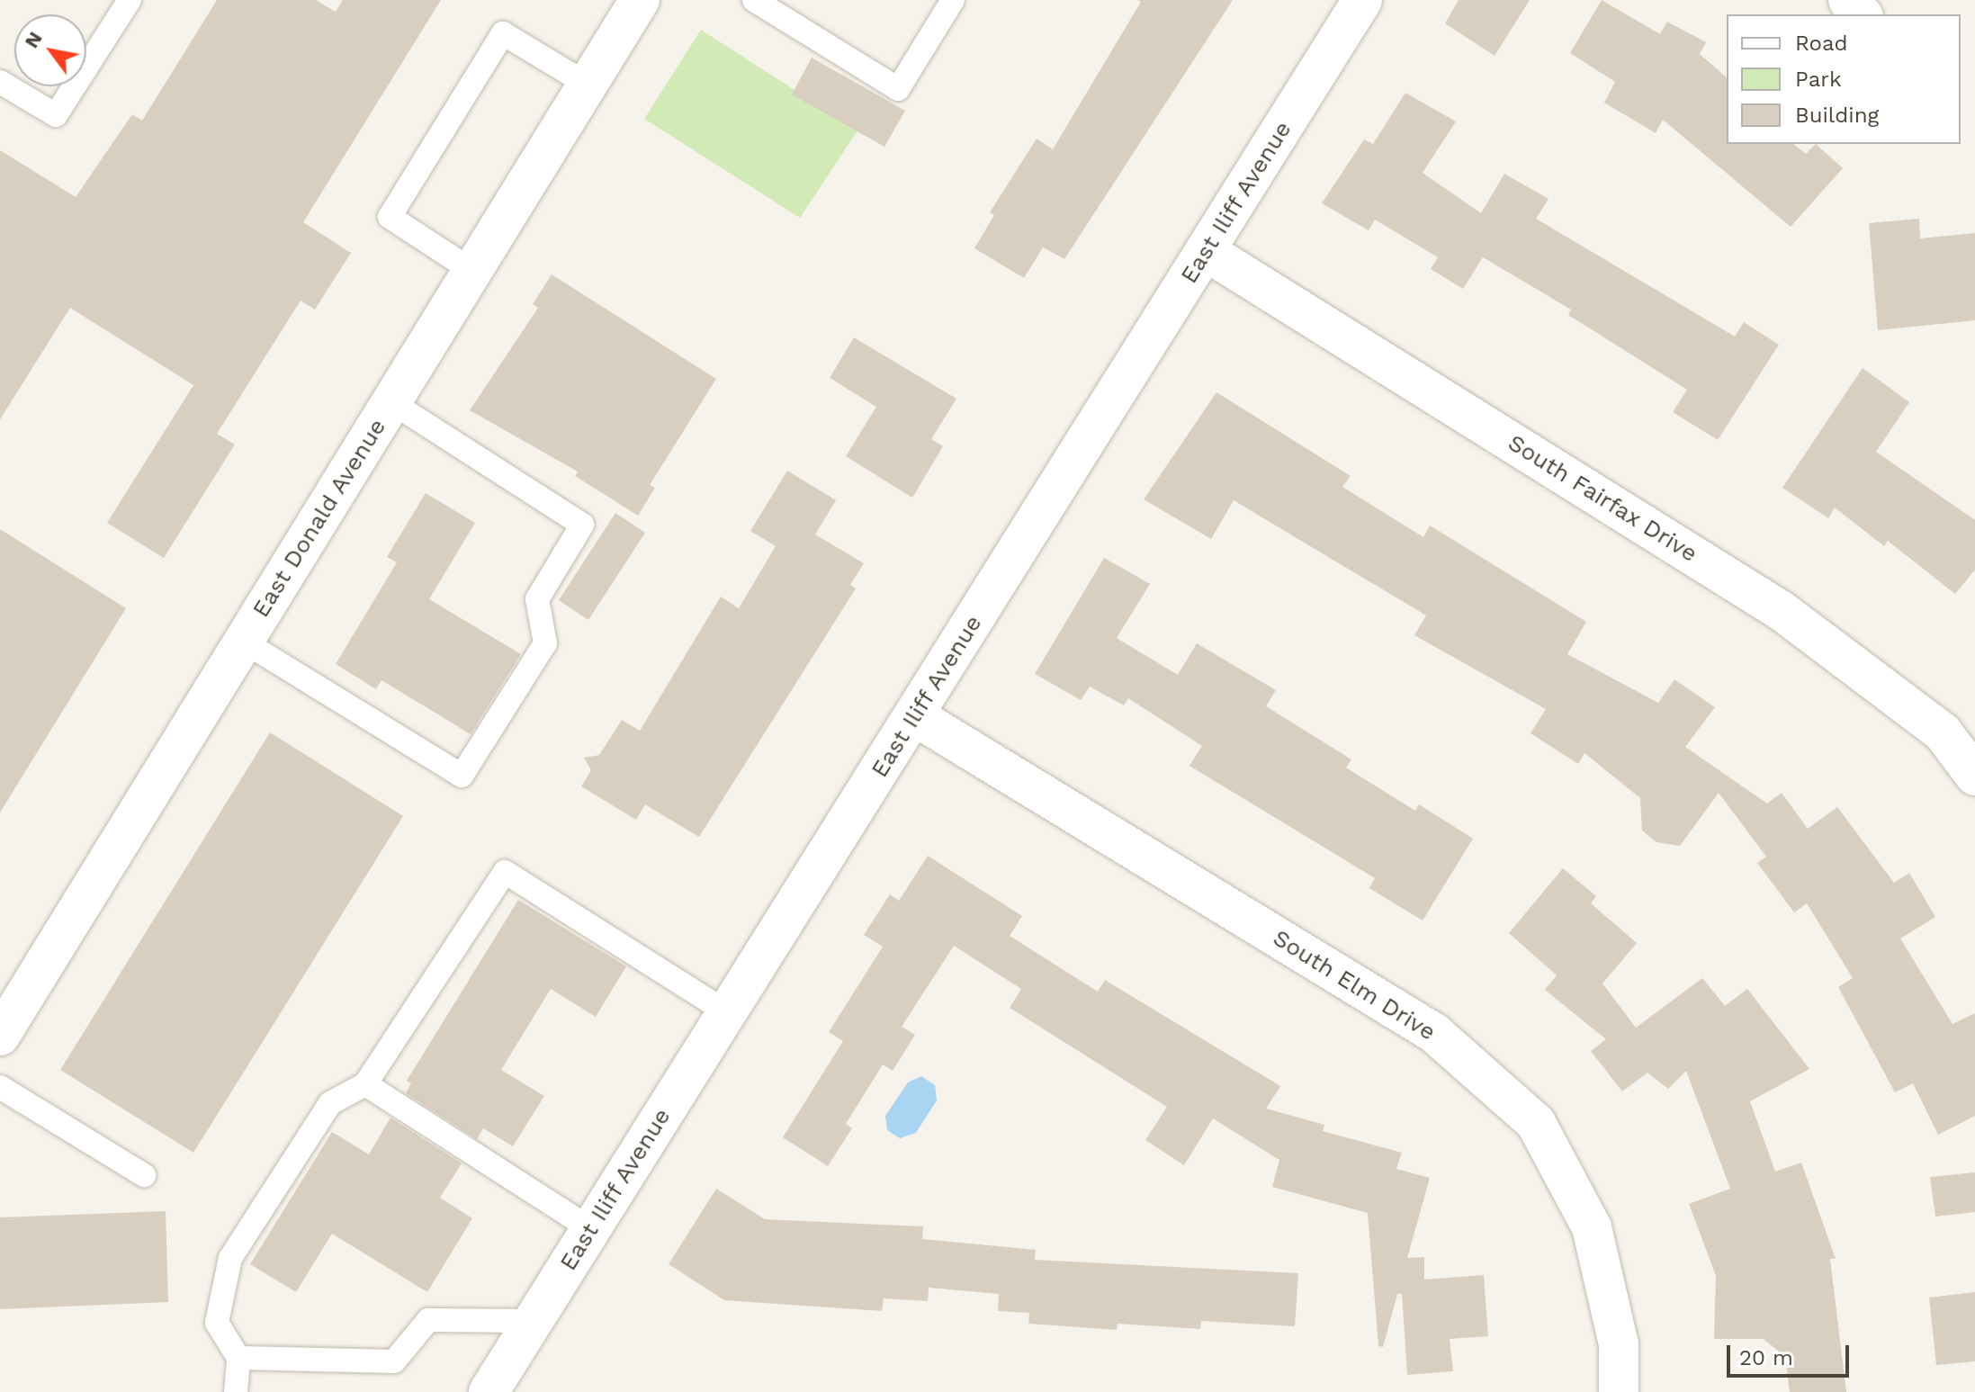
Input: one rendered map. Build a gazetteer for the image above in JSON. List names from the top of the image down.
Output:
{
  "streets": {
    "street": [
      "East Iliff Avenue",
      "South Fairfax Drive",
      "East Donald Avenue",
      "South Elm Drive"
    ]
  },
  "crossings": [
    ["East Iliff Avenue", "South Fairfax Drive"],
    ["East Iliff Avenue", "South Elm Drive"]
  ],
  "legend": ["Road", "Park", "Building"],
  "scale_bar": "20 m",
  "north": "top left"
}
